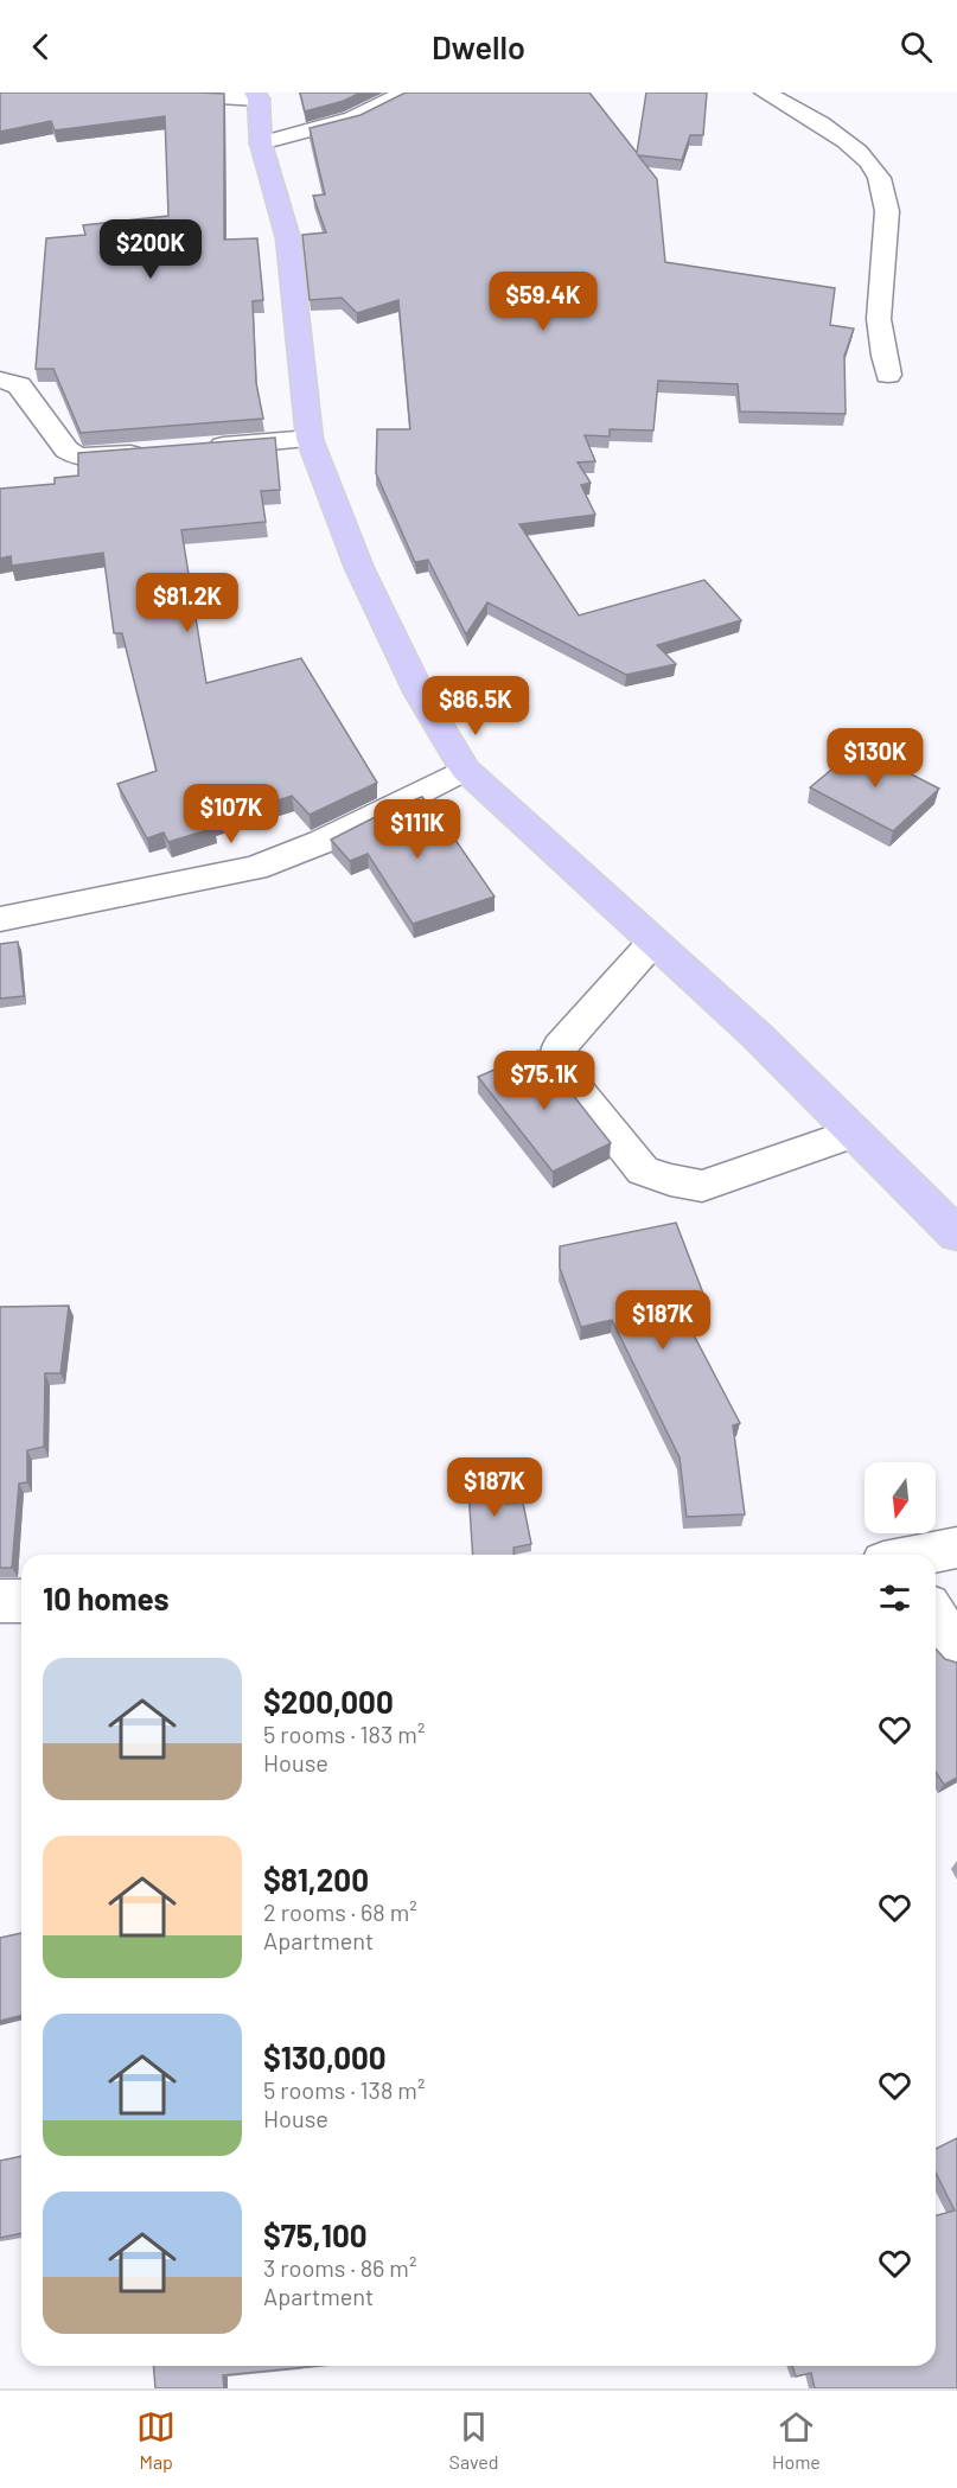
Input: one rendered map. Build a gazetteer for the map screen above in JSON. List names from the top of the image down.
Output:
{
  "north": "bottom",
  "page": {
    "header": "Dwello",
    "price": [
      "$200K",
      "$59.4K",
      "$81.2K",
      "$86.5K",
      "$130K",
      "$107K",
      "$111K",
      "$75.1K",
      "$187K",
      "$187K"
    ],
    "heading": "10 homes",
    "list": [
      {
        "name": "$200,000",
        "note": "5 rooms · 183 m² · House"
      },
      {
        "name": "$81,200",
        "note": "2 rooms · 68 m² · Apartment"
      },
      {
        "name": "$130,000",
        "note": "5 rooms · 138 m² · House"
      },
      {
        "name": "$75,100",
        "note": "3 rooms · 86 m² · Apartment"
      }
    ],
    "tabs": ["Map", "Saved", "Home"]
  }
}
